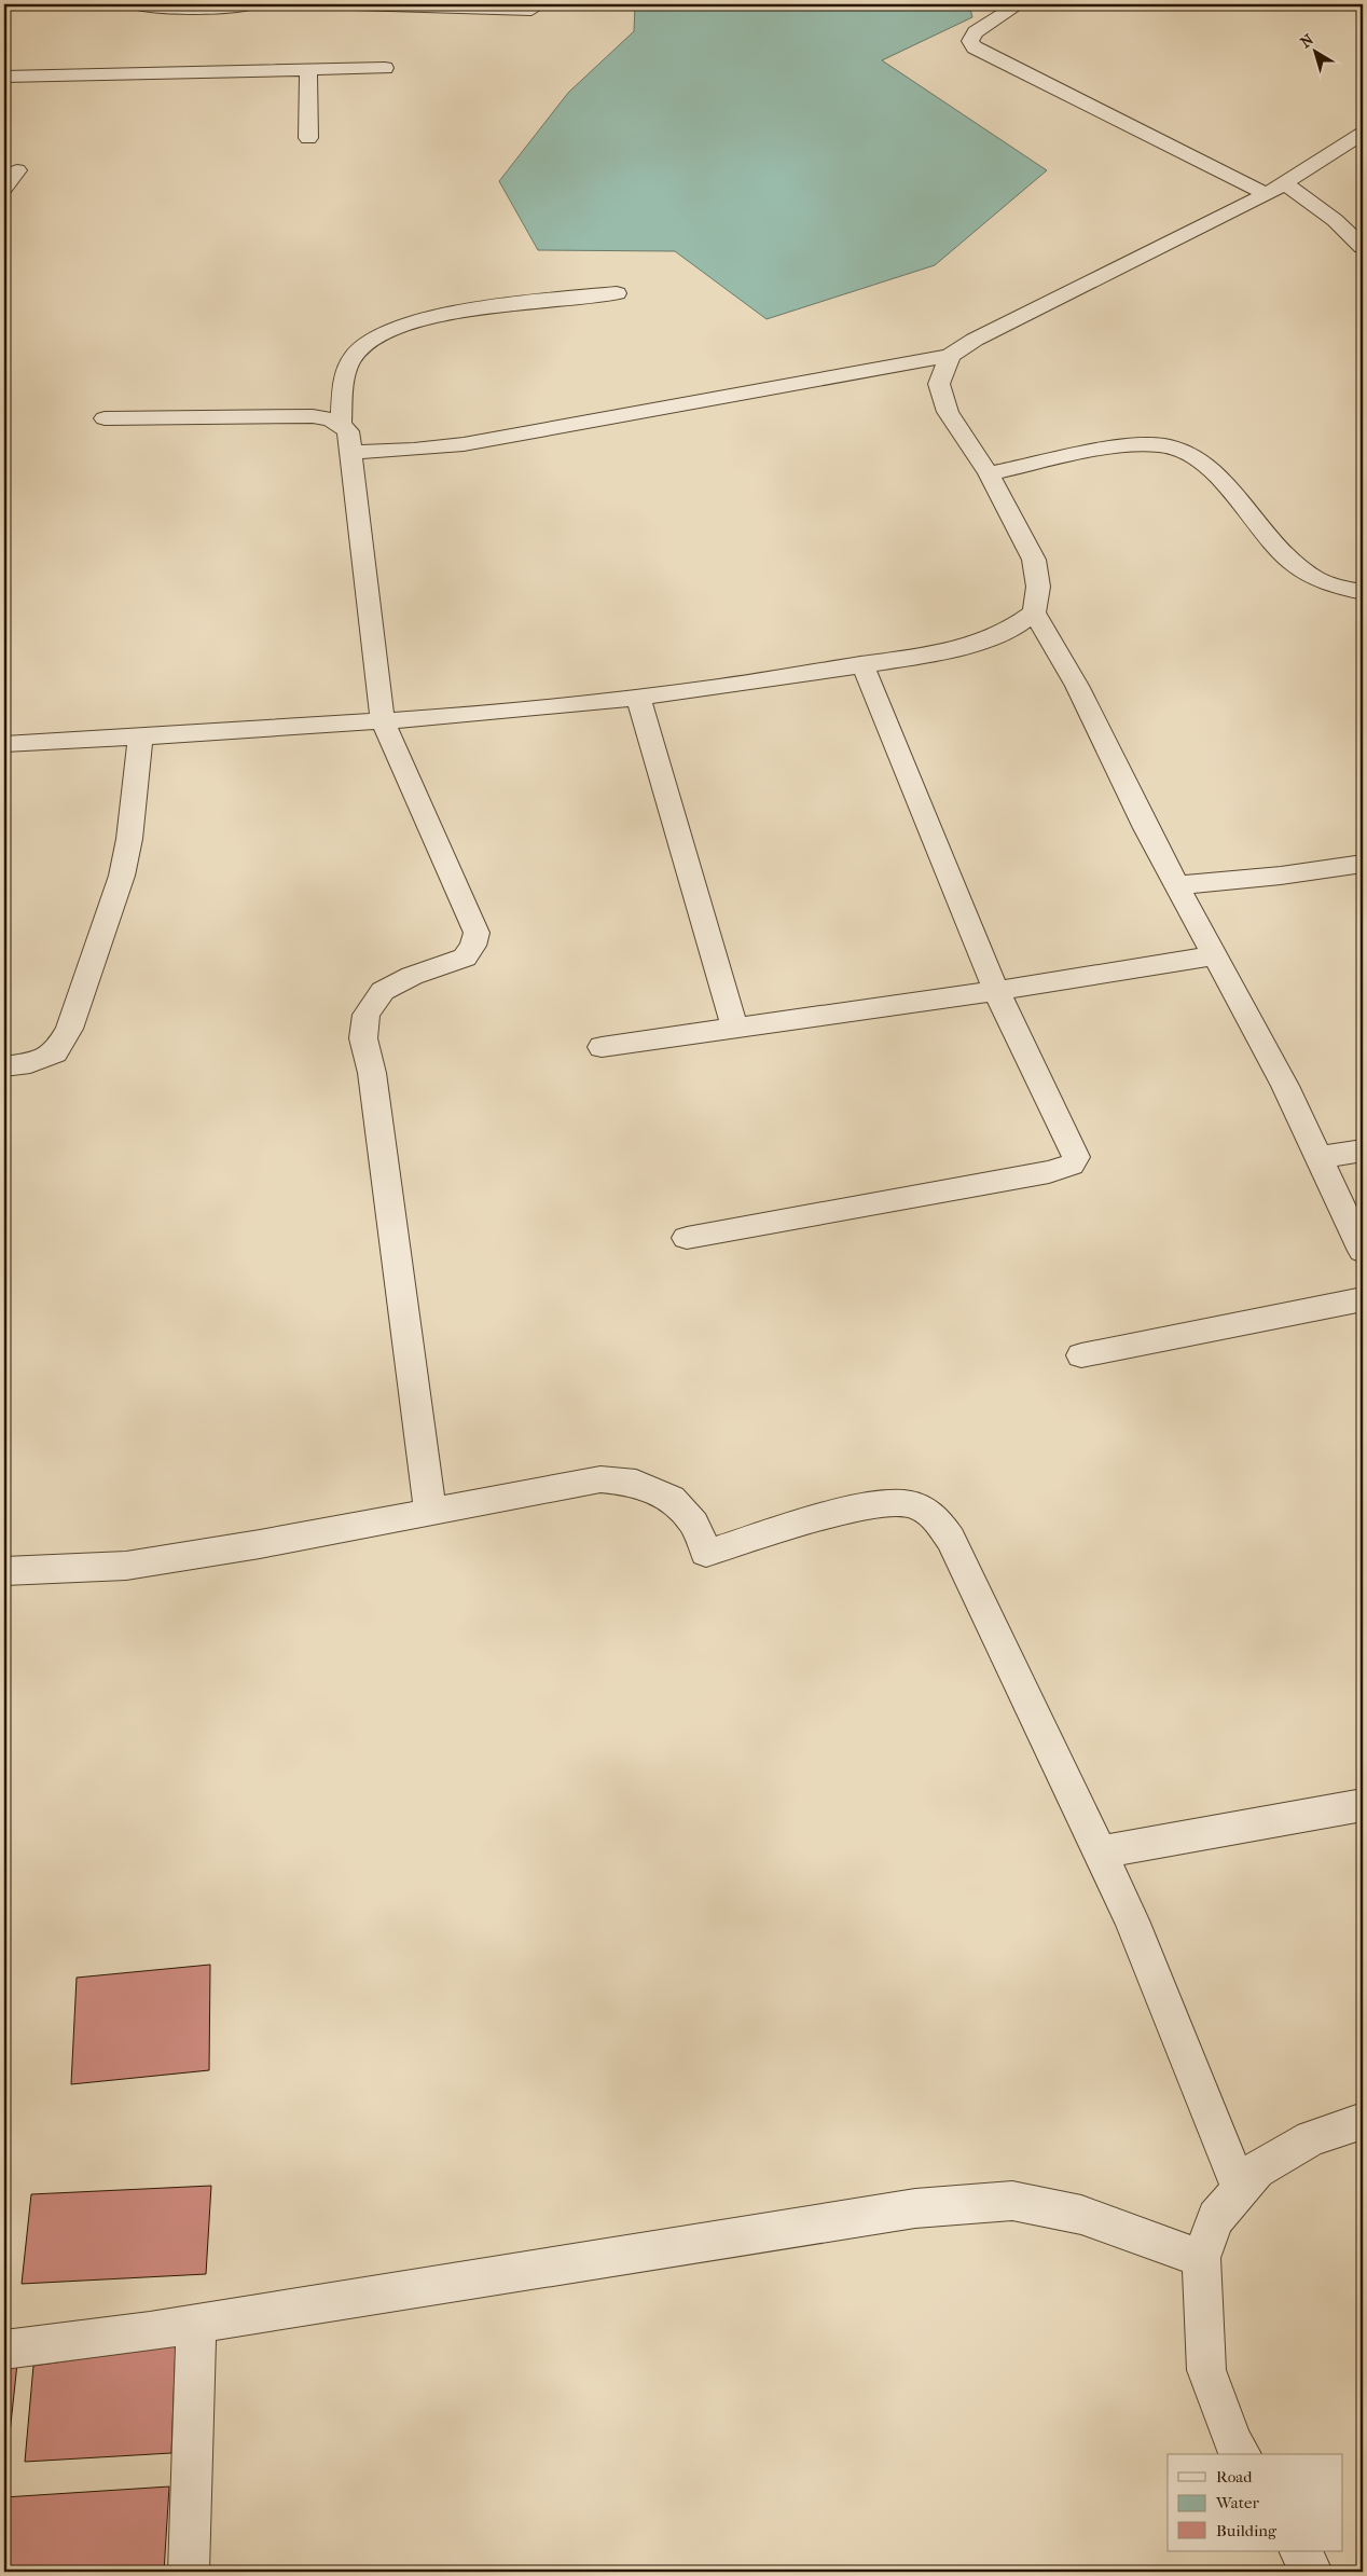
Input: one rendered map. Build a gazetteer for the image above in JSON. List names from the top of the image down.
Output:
{
  "legend": ["Road", "Water", "Building"],
  "north": "top left"
}
